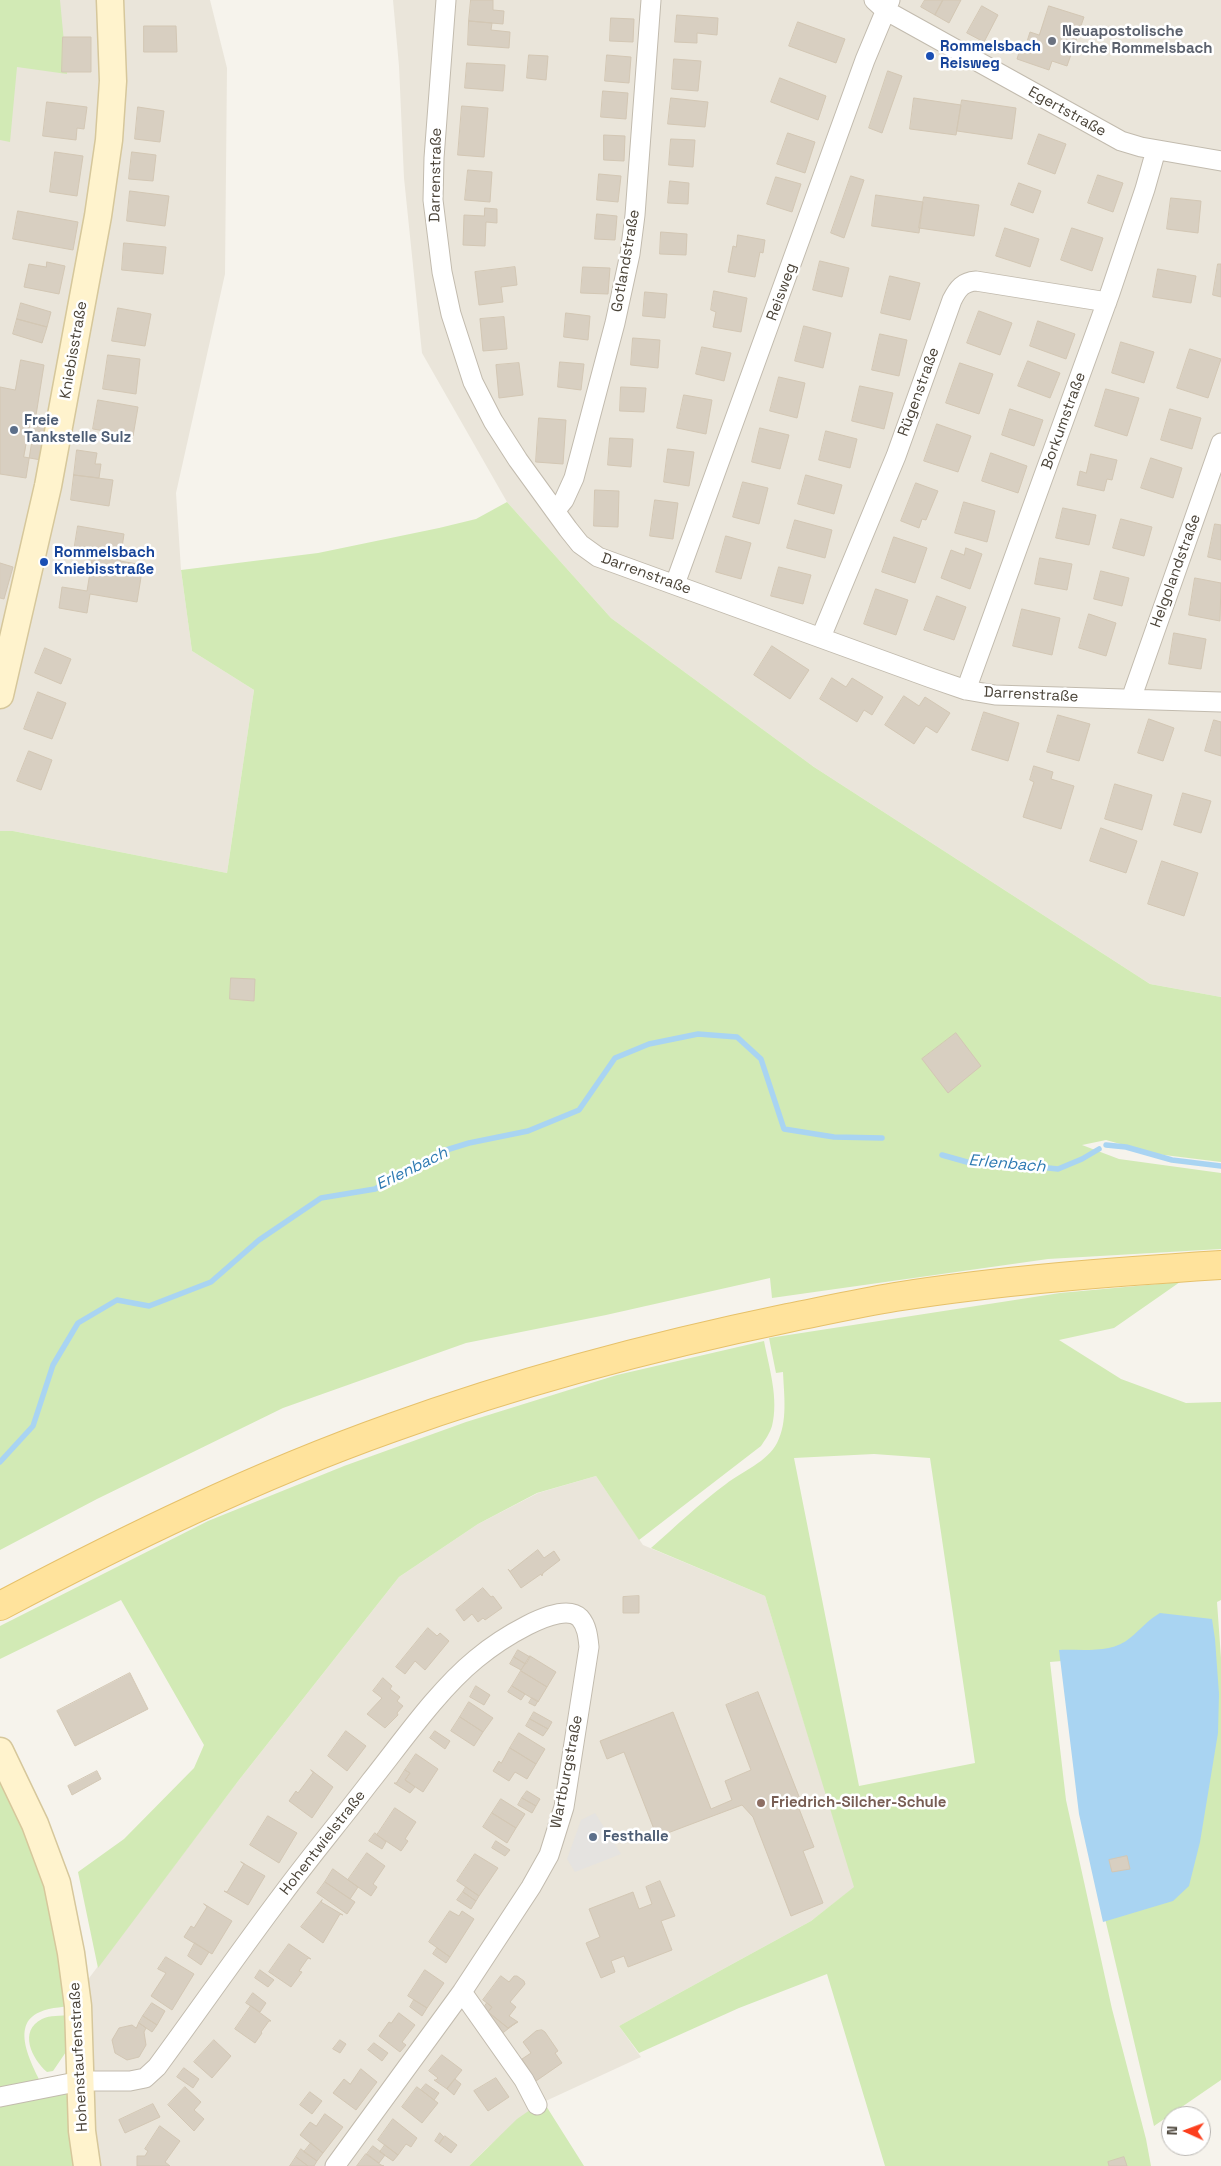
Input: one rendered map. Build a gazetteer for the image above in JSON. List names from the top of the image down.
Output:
{
  "streets": {
    "street": [
      "Egertstraße",
      "Darrenstraße",
      "Gotlandstraße",
      "Reisweg",
      "Kniebisstraße",
      "Rügenstraße",
      "Borkumstraße",
      "Helgolandstraße",
      "Wartburgstraße",
      "Hohentwielstraße",
      "Hohenstaufenstraße"
    ]
  },
  "crossings": [
    ["Egertstraße", "Reisweg"],
    ["Egertstraße", "Borkumstraße"],
    ["Darrenstraße", "Gotlandstraße"],
    ["Darrenstraße", "Reisweg"],
    ["Darrenstraße", "Rügenstraße"],
    ["Darrenstraße", "Borkumstraße"],
    ["Darrenstraße", "Helgolandstraße"],
    ["Rügenstraße", "Borkumstraße"],
    ["Wartburgstraße", "Hohentwielstraße"],
    ["Hohentwielstraße", "Hohenstaufenstraße"]
  ],
  "water": ["Erlenbach"],
  "places": [
    "Neuapostolische Kirche Rommelsbach",
    "Rommelsbach Reisweg",
    "Freie Tankstelle Sulz",
    "Rommelsbach Kniebisstraße",
    "Friedrich-Silcher-Schule",
    "Festhalle"
  ],
  "north": "left"
}
